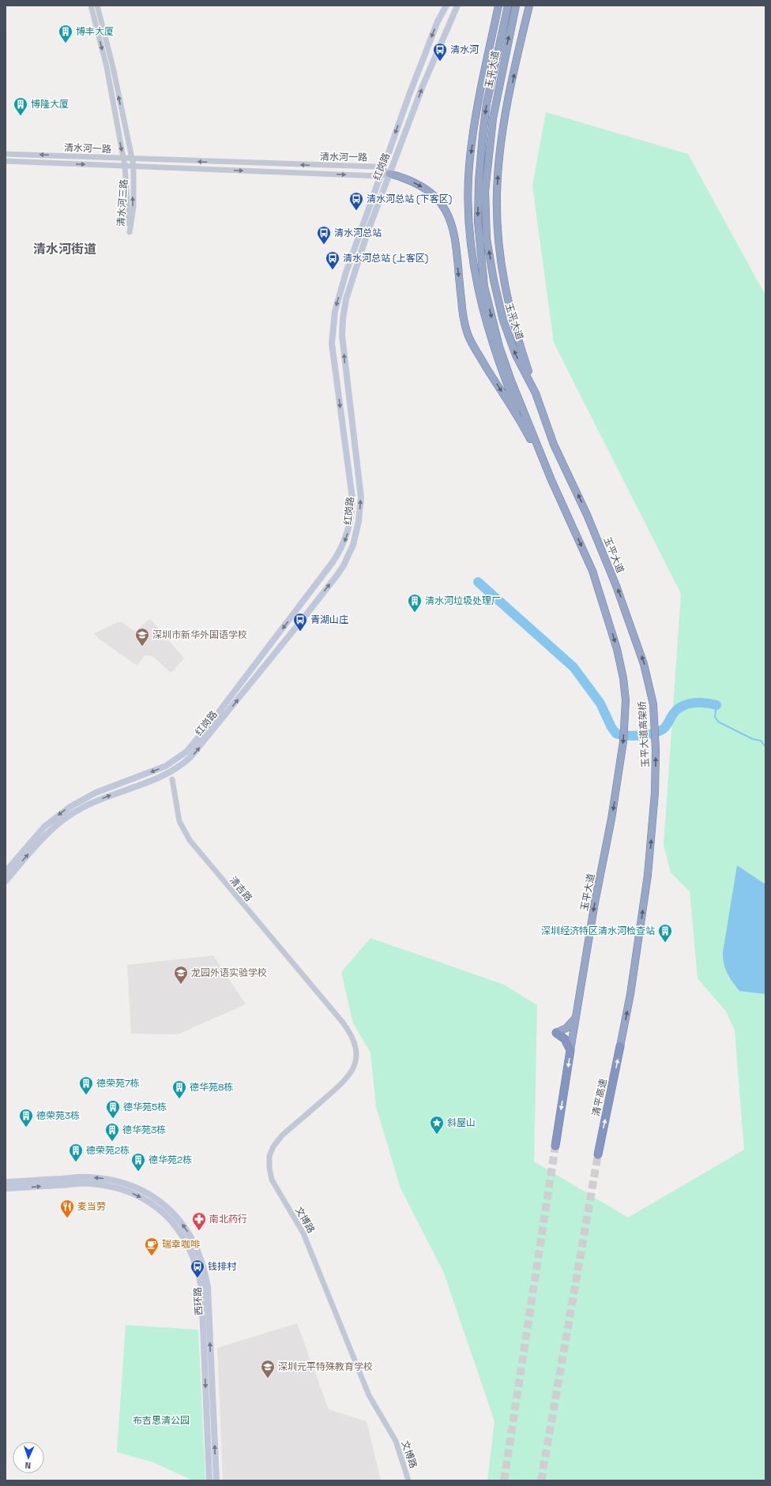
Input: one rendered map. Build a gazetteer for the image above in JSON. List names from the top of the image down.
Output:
{
  "streets": {
    "highway": ["玉平大道", "玉平大道高架桥", "清平高速"],
    "main road": ["红岗路", "西环路"],
    "street": [
      "清水河一路",
      "清水河三路",
      "清吉路",
      "文博路"
    ]
  },
  "crossings": [
    ["玉平大道", "玉平大道高架桥"],
    ["清水河一路", "红岗路"],
    ["清水河一路", "清水河三路"],
    ["玉平大道高架桥", "清平高速"],
    ["清吉路", "文博路"]
  ],
  "districts": ["清水河街道"],
  "parks": ["布吉思清公园"],
  "places": {
    "building": [
      "博丰大厦",
      "博隆大厦",
      "清水河垃圾处理厂",
      "深圳经济特区清水河检查站",
      "德荣苑7栋",
      "德华苑8栋",
      "德华苑5栋",
      "德荣苑3栋",
      "德华苑3栋",
      "德荣苑2栋",
      "德华苑2栋"
    ],
    "bus stop": [
      "清水河",
      "清水河总站 (下客区)",
      "清水河总站",
      "清水河总站 (上客区)",
      "青湖山庄",
      "钱排村"
    ],
    "school or university": ["深圳市新华外国语学校", "龙园外语实验学校", "深圳元平特殊教育学校"],
    "place": ["斜屋山"],
    "restaurant": ["麦当劳"],
    "pharmacy": ["南北药行"],
    "cafe": ["瑞幸咖啡"]
  },
  "north": "bottom"
}
